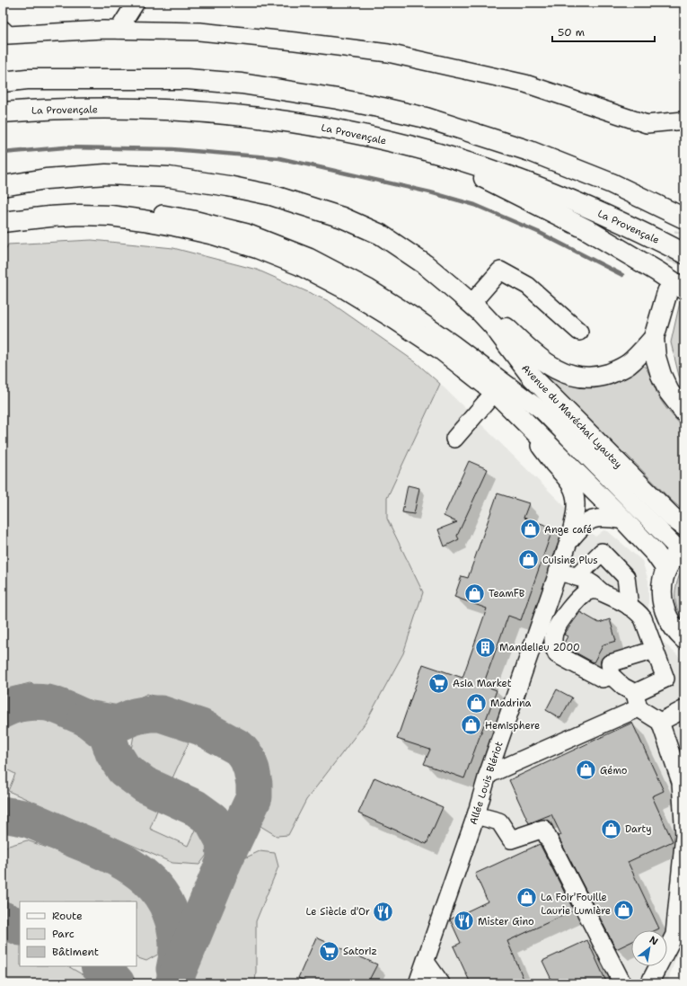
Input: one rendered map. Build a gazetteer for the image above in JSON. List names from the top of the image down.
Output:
{
  "streets": {
    "main road": ["La Provençale", "Avenue du Maréchal Lyautey"],
    "street": ["Allée Louis Blériot"]
  },
  "places": {
    "shop": [
      "Ange café",
      "Cuisine Plus",
      "TeamFB",
      "Madrina",
      "Hemisphere",
      "Gémo",
      "Darty",
      "La Foir'Fouille",
      "Laurie Lumière"
    ],
    "building": ["Mandelieu 2000"],
    "supermarket": ["Asia Market", "Satoriz"],
    "restaurant": ["Le Siècle d'Or", "Mister Gino"]
  },
  "legend": ["Route", "Parc", "Bâtiment"],
  "scale_bar": "50 m",
  "north": "top right"
}
